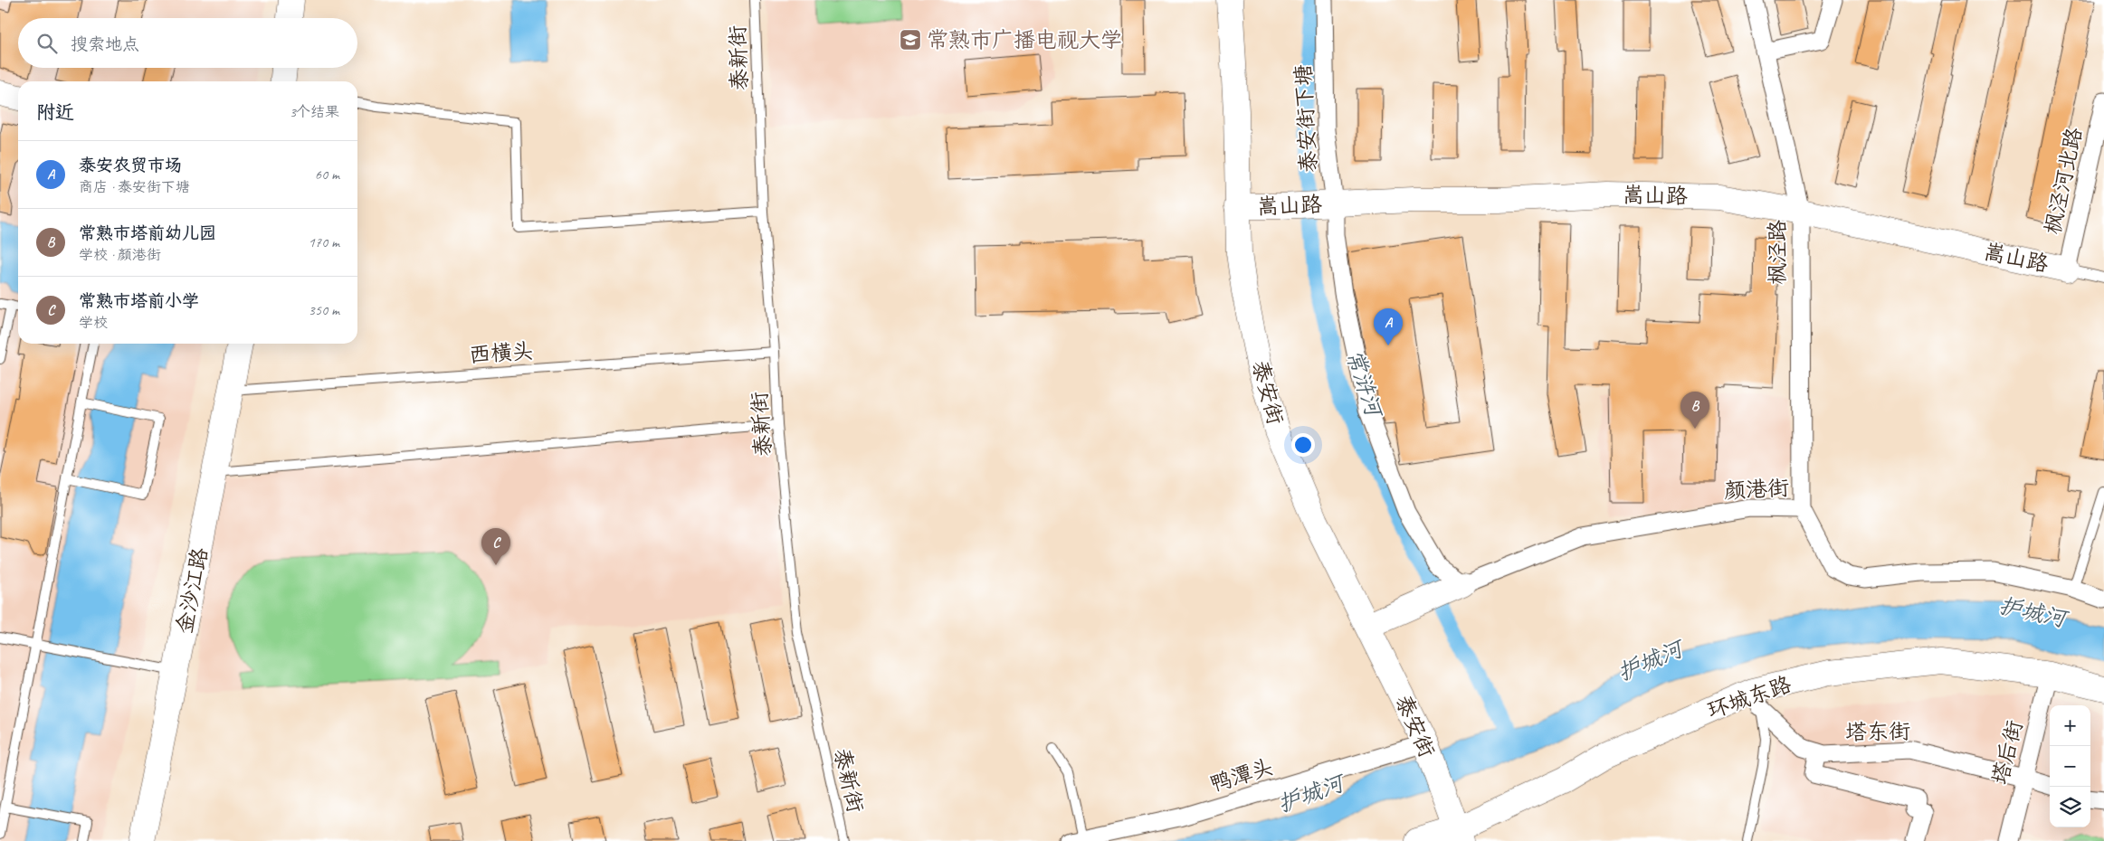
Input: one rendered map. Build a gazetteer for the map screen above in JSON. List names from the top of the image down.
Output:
{
  "streets": {
    "street": [
      "泰安街下塘",
      "枫泾河北路",
      "嵩山路",
      "枫泾路",
      "泰安街",
      "颜港街",
      "金沙江路",
      "环城东路",
      "塔东街",
      "塔后街",
      "鸭潭头"
    ],
    "lane": ["泰新街", "西横头"]
  },
  "crossings": [
    ["泰新街", "西横头"],
    ["泰安街下塘", "嵩山路"],
    ["泰安街下塘", "颜港街"],
    ["枫泾河北路", "嵩山路"],
    ["嵩山路", "枫泾路"],
    ["嵩山路", "泰安街"],
    ["枫泾路", "颜港街"],
    ["西横头", "金沙江路"],
    ["泰安街", "环城东路"],
    ["泰安街", "鸭潭头"],
    ["环城东路", "塔东街"],
    ["环城东路", "塔后街"],
    ["塔东街", "塔后街"]
  ],
  "water": ["常浒河", "护城河"],
  "places": {
    "school or university": ["常熟市广播电视大学"]
  },
  "page": {
    "search": "搜索地点",
    "heading": ["附近", "3个结果"],
    "list": [
      {
        "mark": "A",
        "name": "泰安农贸市场",
        "note": "商店 · 泰安街下塘",
        "value": "60 m"
      },
      {
        "mark": "B",
        "name": "常熟市塔前幼儿园",
        "note": "学校 · 颜港街",
        "value": "170 m"
      },
      {
        "mark": "C",
        "name": "常熟市塔前小学",
        "note": "学校",
        "value": "350 m"
      }
    ],
    "pins": ["A", "B", "C"],
    "map_buttons": ["+", "−"]
  }
}
